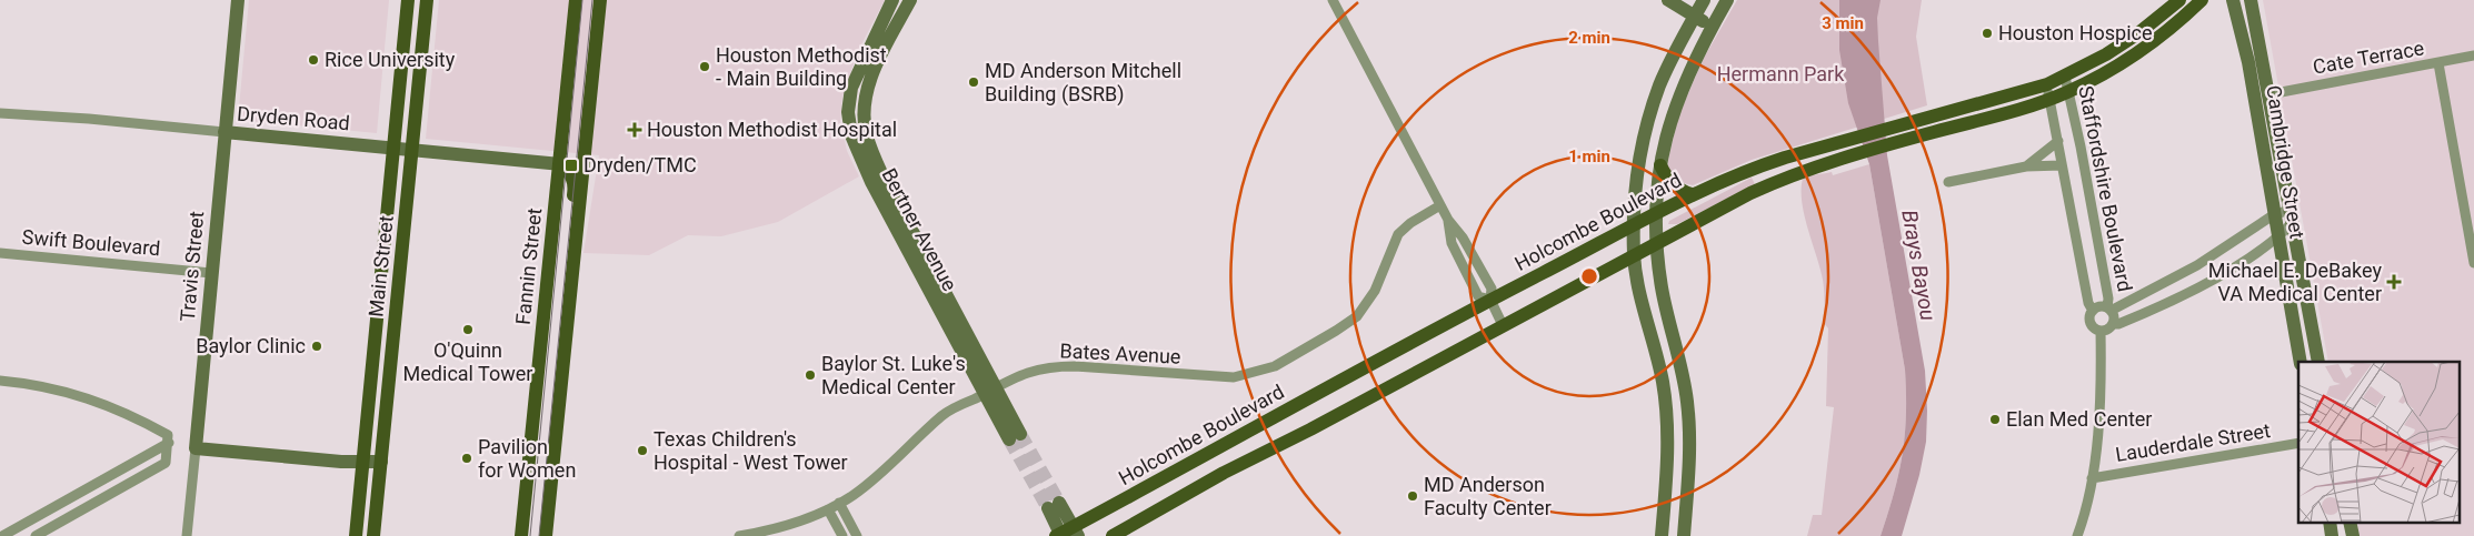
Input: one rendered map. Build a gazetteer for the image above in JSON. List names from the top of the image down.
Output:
{
  "streets": {
    "main road": ["Holcombe Boulevard", "Main Street", "Fannin Street"],
    "street": [
      "Cate Terrace",
      "Dryden Road",
      "Cambridge Street",
      "Staffordshire Boulevard",
      "Bertner Avenue",
      "Swift Boulevard",
      "Travis Street",
      "Bates Avenue",
      "Lauderdale Street"
    ]
  },
  "crossings": [
    ["Cate Terrace", "Cambridge Street"],
    ["Dryden Road", "Travis Street"],
    ["Dryden Road", "Main Street"],
    ["Dryden Road", "Fannin Street"],
    ["Staffordshire Boulevard", "Holcombe Boulevard"],
    ["Bertner Avenue", "Bates Avenue"],
    ["Swift Boulevard", "Travis Street"]
  ],
  "water": ["Brays Bayou"],
  "parks": ["Hermann Park"],
  "places": {
    "other": [
      "Houston Hospice",
      "Rice University",
      "Houston Methodist - Main Building",
      "MD Anderson Mitchell Building (BSRB)",
      "O'Quinn Medical Tower",
      "Baylor Clinic",
      "Baylor St. Luke's Medical Center",
      "Elan Med Center",
      "Texas Children's Hospital - West Tower",
      "Pavilion for Women",
      "MD Anderson Faculty Center"
    ],
    "health": ["Houston Methodist Hospital", "Michael E. DeBakey VA Medical Center"],
    "transit": ["Dryden/TMC"]
  },
  "rings": ["3 min", "2 min", "1 min"]
}
